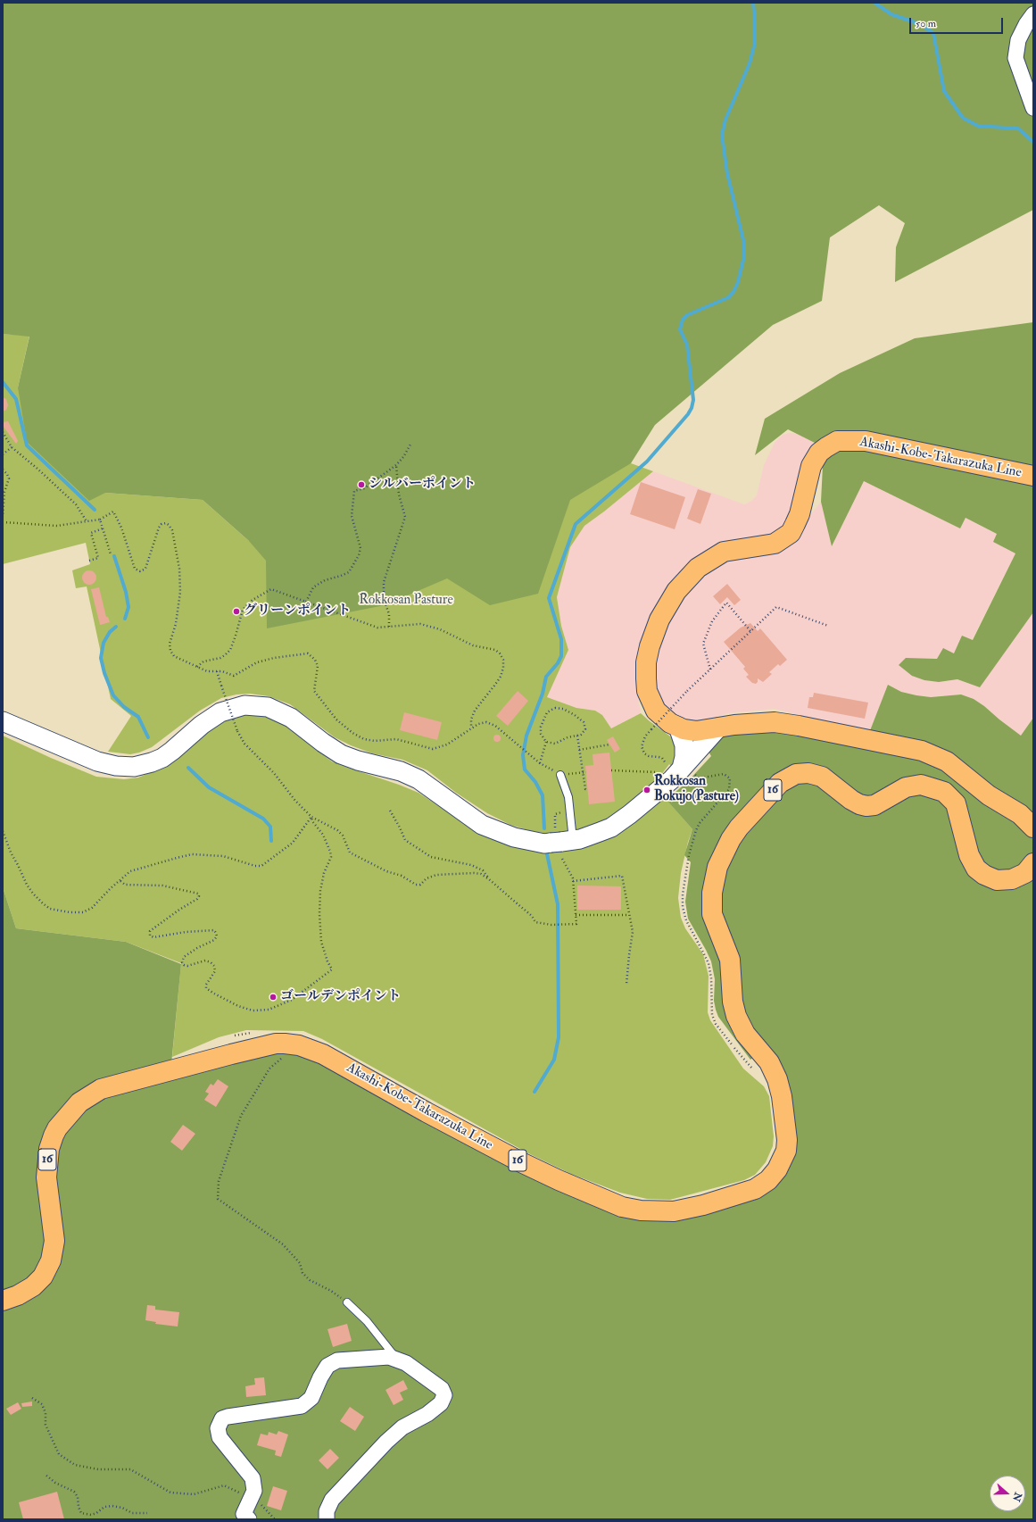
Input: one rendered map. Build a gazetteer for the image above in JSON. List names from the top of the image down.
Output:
{
  "streets": {
    "main road": ["Akashi-Kobe-Takarazuka Line", "16"]
  },
  "parks": ["Rokkosan Pasture"],
  "places": [
    "シルバーポイント",
    "グリーンポイント",
    "Rokkosan Bokujo(Pasture)",
    "ゴールデンポイント"
  ],
  "scale_bar": "50 m",
  "north": "right"
}
